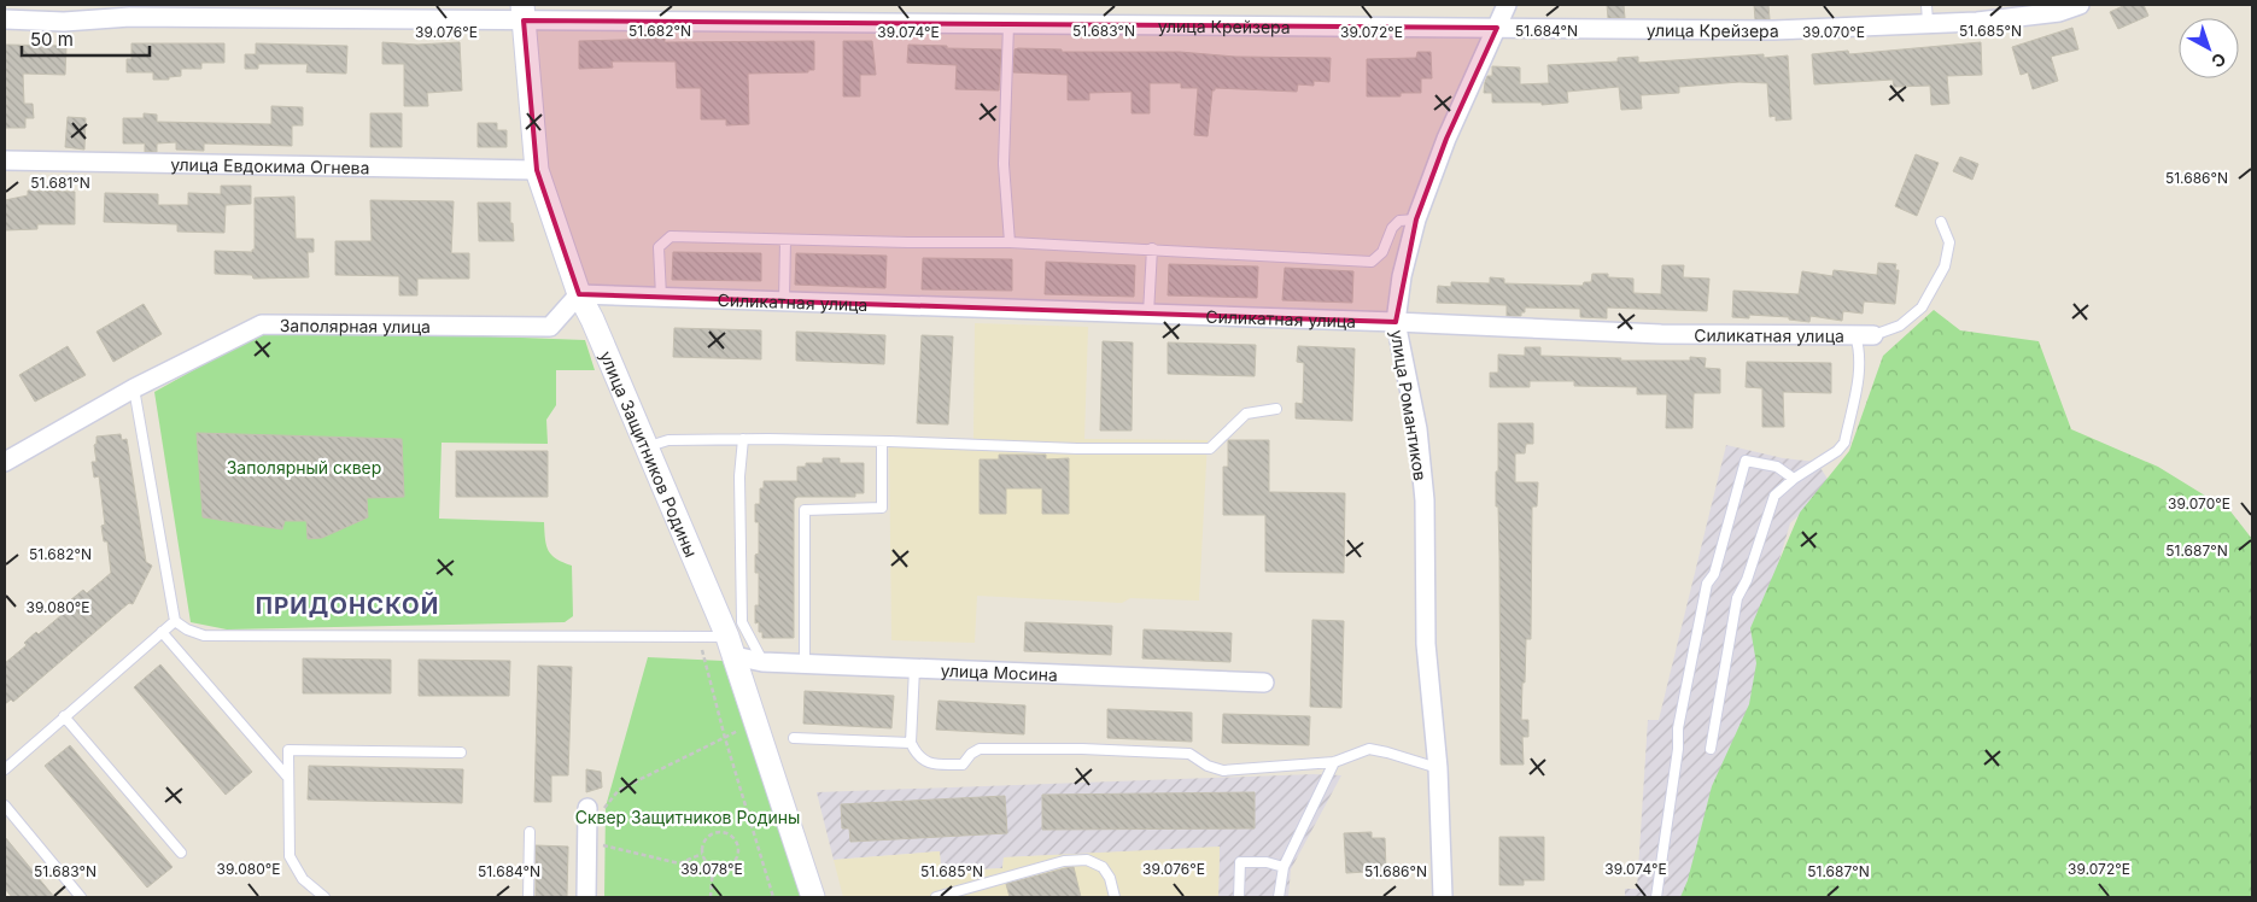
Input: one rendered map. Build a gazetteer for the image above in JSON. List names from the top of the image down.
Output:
{
  "streets": {
    "street": [
      "улица Крейзера",
      "улица Евдокима Огнева",
      "Силикатная улица",
      "Заполярная улица",
      "улица Романтиков",
      "улица Защитников Родины",
      "улица Мосина"
    ]
  },
  "crossings": [
    ["улица Крейзера", "улица Романтиков"],
    ["улица Крейзера", "улица Защитников Родины"],
    ["улица Евдокима Огнева", "улица Защитников Родины"],
    ["Силикатная улица", "Заполярная улица"],
    ["Силикатная улица", "улица Романтиков"],
    ["Силикатная улица", "улица Защитников Родины"],
    ["Заполярная улица", "улица Защитников Родины"],
    ["улица Защитников Родины", "улица Мосина"]
  ],
  "districts": ["ПРИДОНСКОЙ"],
  "parks": ["Заполярный сквер", "Сквер Защитников Родины"],
  "scale_bar": "50 m",
  "north": "bottom right",
  "coordinates": [
    "51.682°N",
    "51.683°N",
    "51.684°N",
    "51.685°N",
    "39.074°E",
    "39.076°E",
    "39.072°E",
    "39.070°E",
    "51.686°N",
    "51.681°N",
    "51.687°N",
    "39.080°E",
    "39.078°E"
  ]
}
